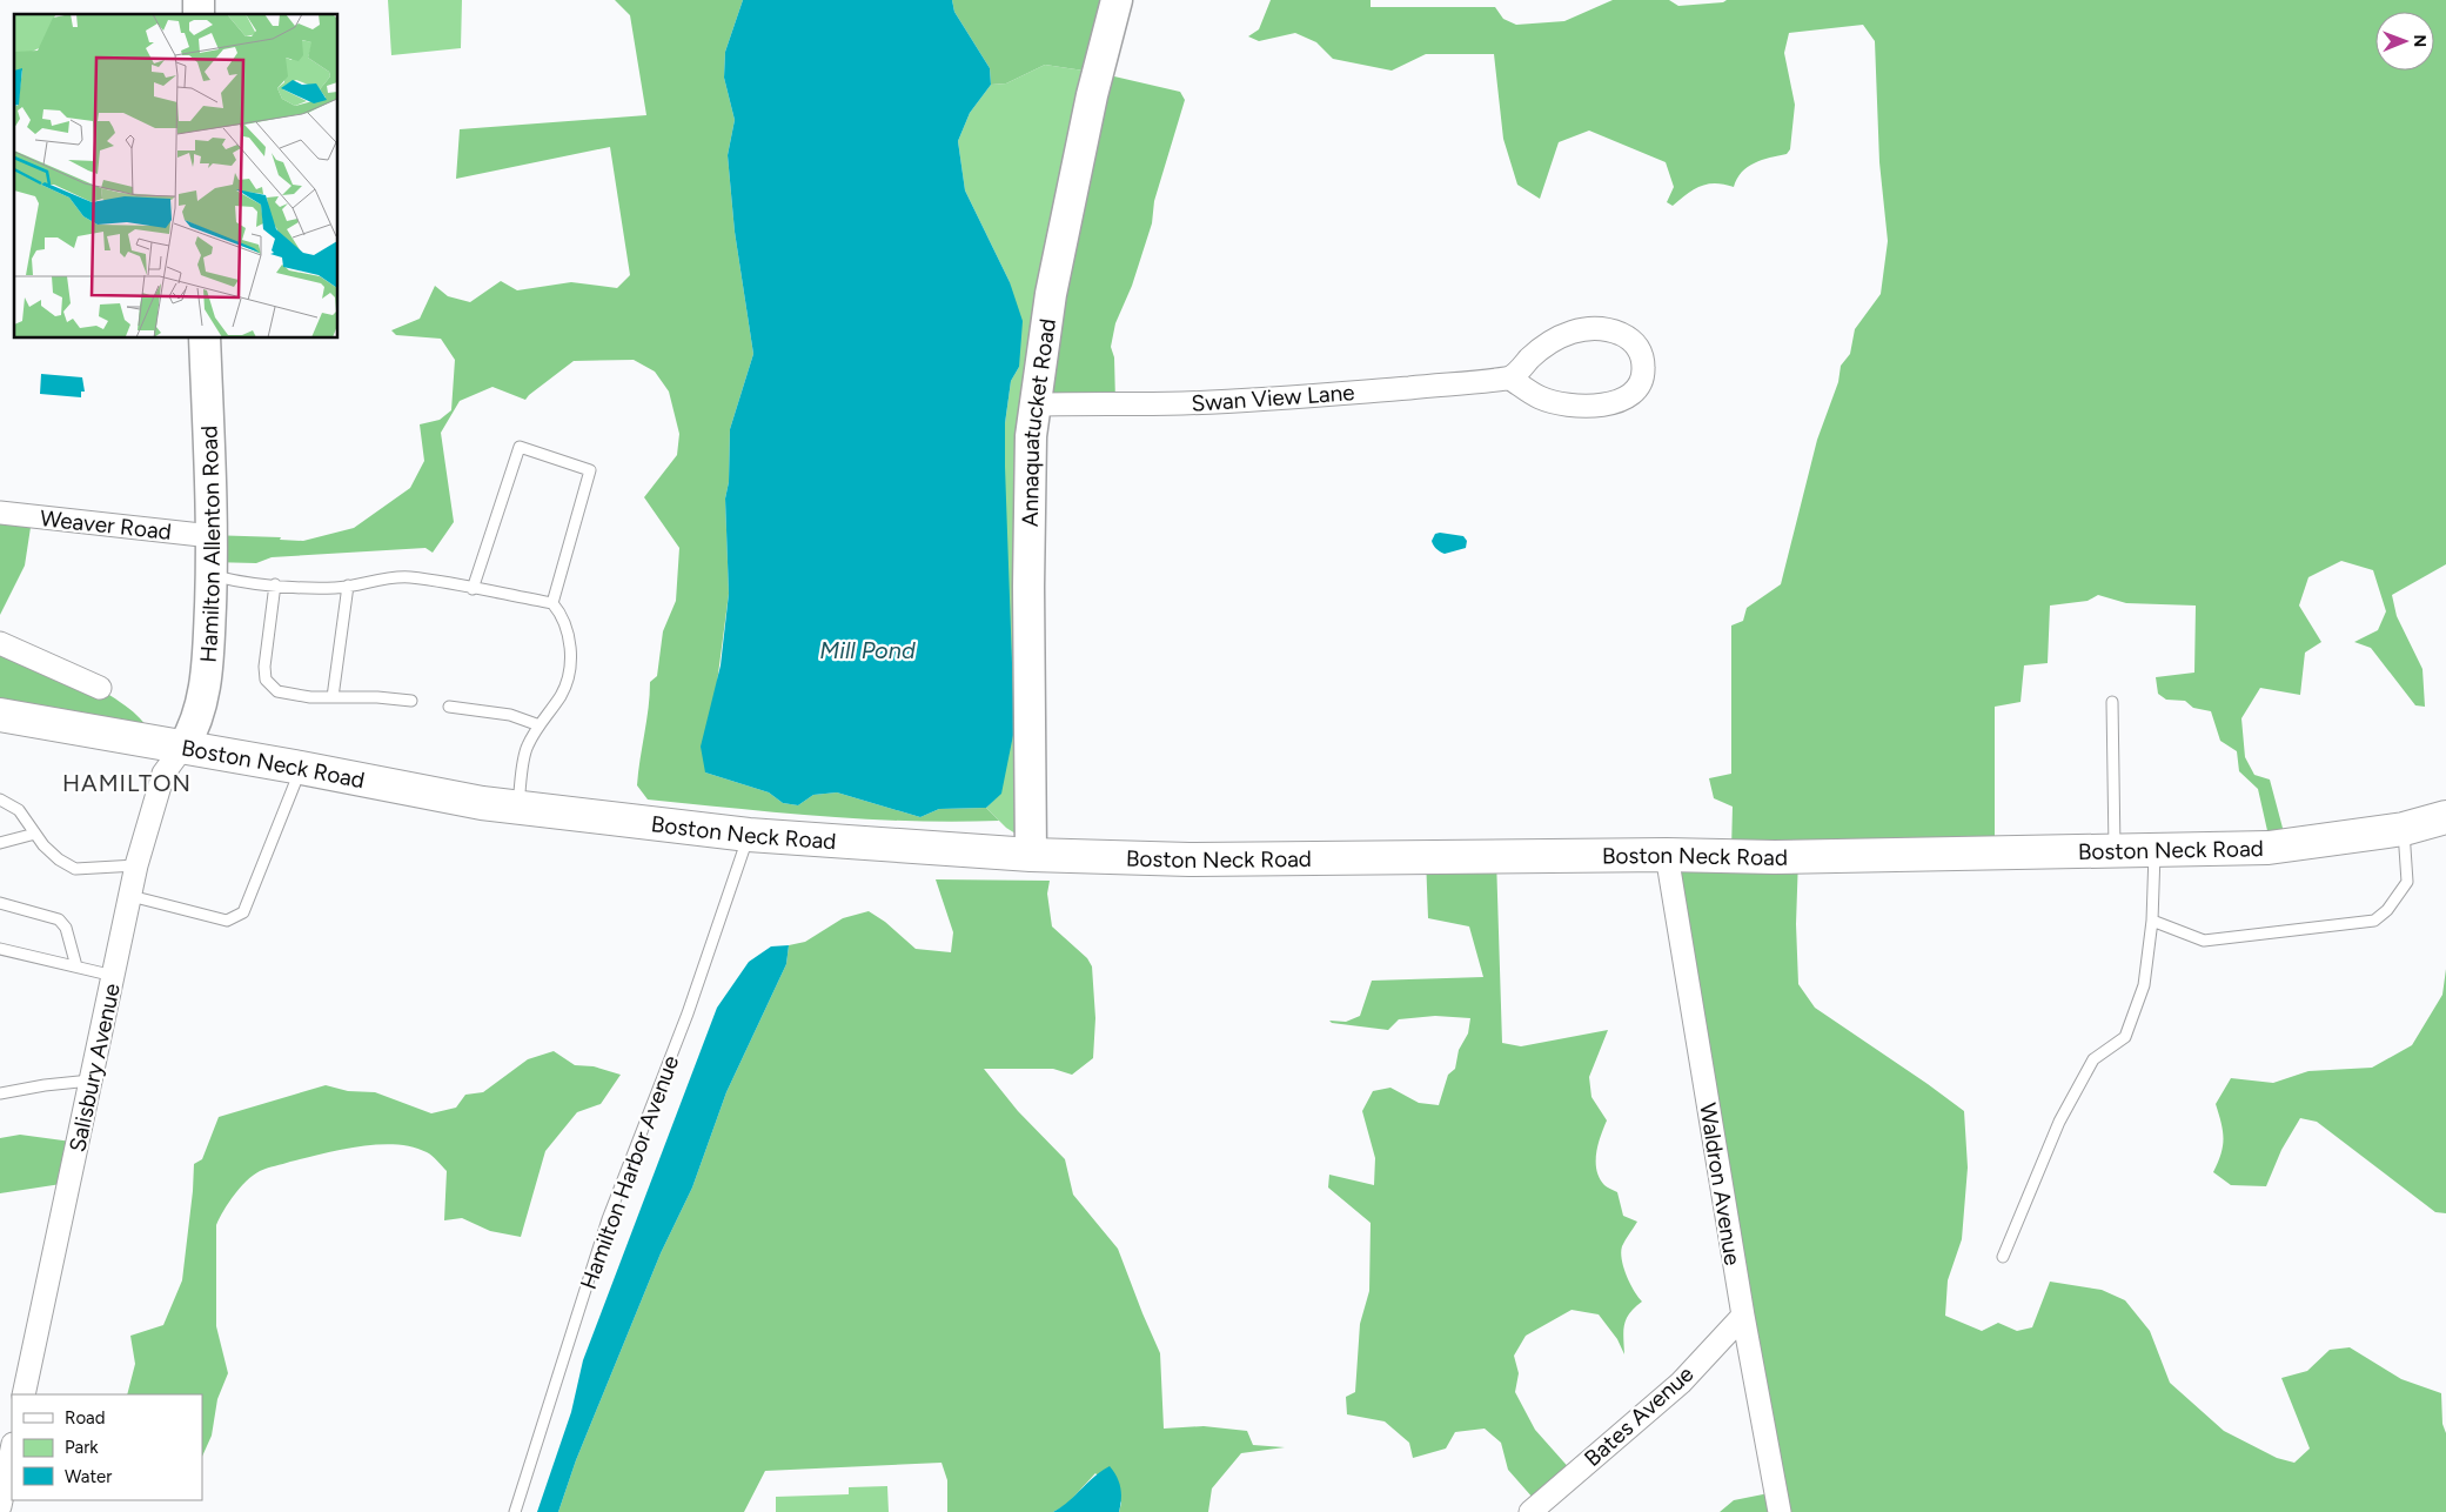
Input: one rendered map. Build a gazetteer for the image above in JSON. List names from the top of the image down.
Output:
{
  "streets": {
    "main road": ["Boston Neck Road"],
    "street": [
      "Swan View Lane",
      "Annaquatucket Road",
      "Weaver Road",
      "Hamilton Allenton Road",
      "Salisbury Avenue",
      "Waldron Avenue",
      "Bates Avenue"
    ],
    "lane": ["Hamilton Harbor Avenue"]
  },
  "crossings": [
    ["Swan View Lane", "Annaquatucket Road"],
    ["Annaquatucket Road", "Boston Neck Road"],
    ["Weaver Road", "Hamilton Allenton Road"],
    ["Hamilton Allenton Road", "Boston Neck Road"],
    ["Hamilton Allenton Road", "Salisbury Avenue"],
    ["Boston Neck Road", "Salisbury Avenue"],
    ["Boston Neck Road", "Hamilton Harbor Avenue"],
    ["Boston Neck Road", "Waldron Avenue"],
    ["Waldron Avenue", "Bates Avenue"]
  ],
  "districts": ["HAMILTON"],
  "water": ["Mill Pond"],
  "legend": ["Road", "Park", "Water"],
  "north": "right"
}
